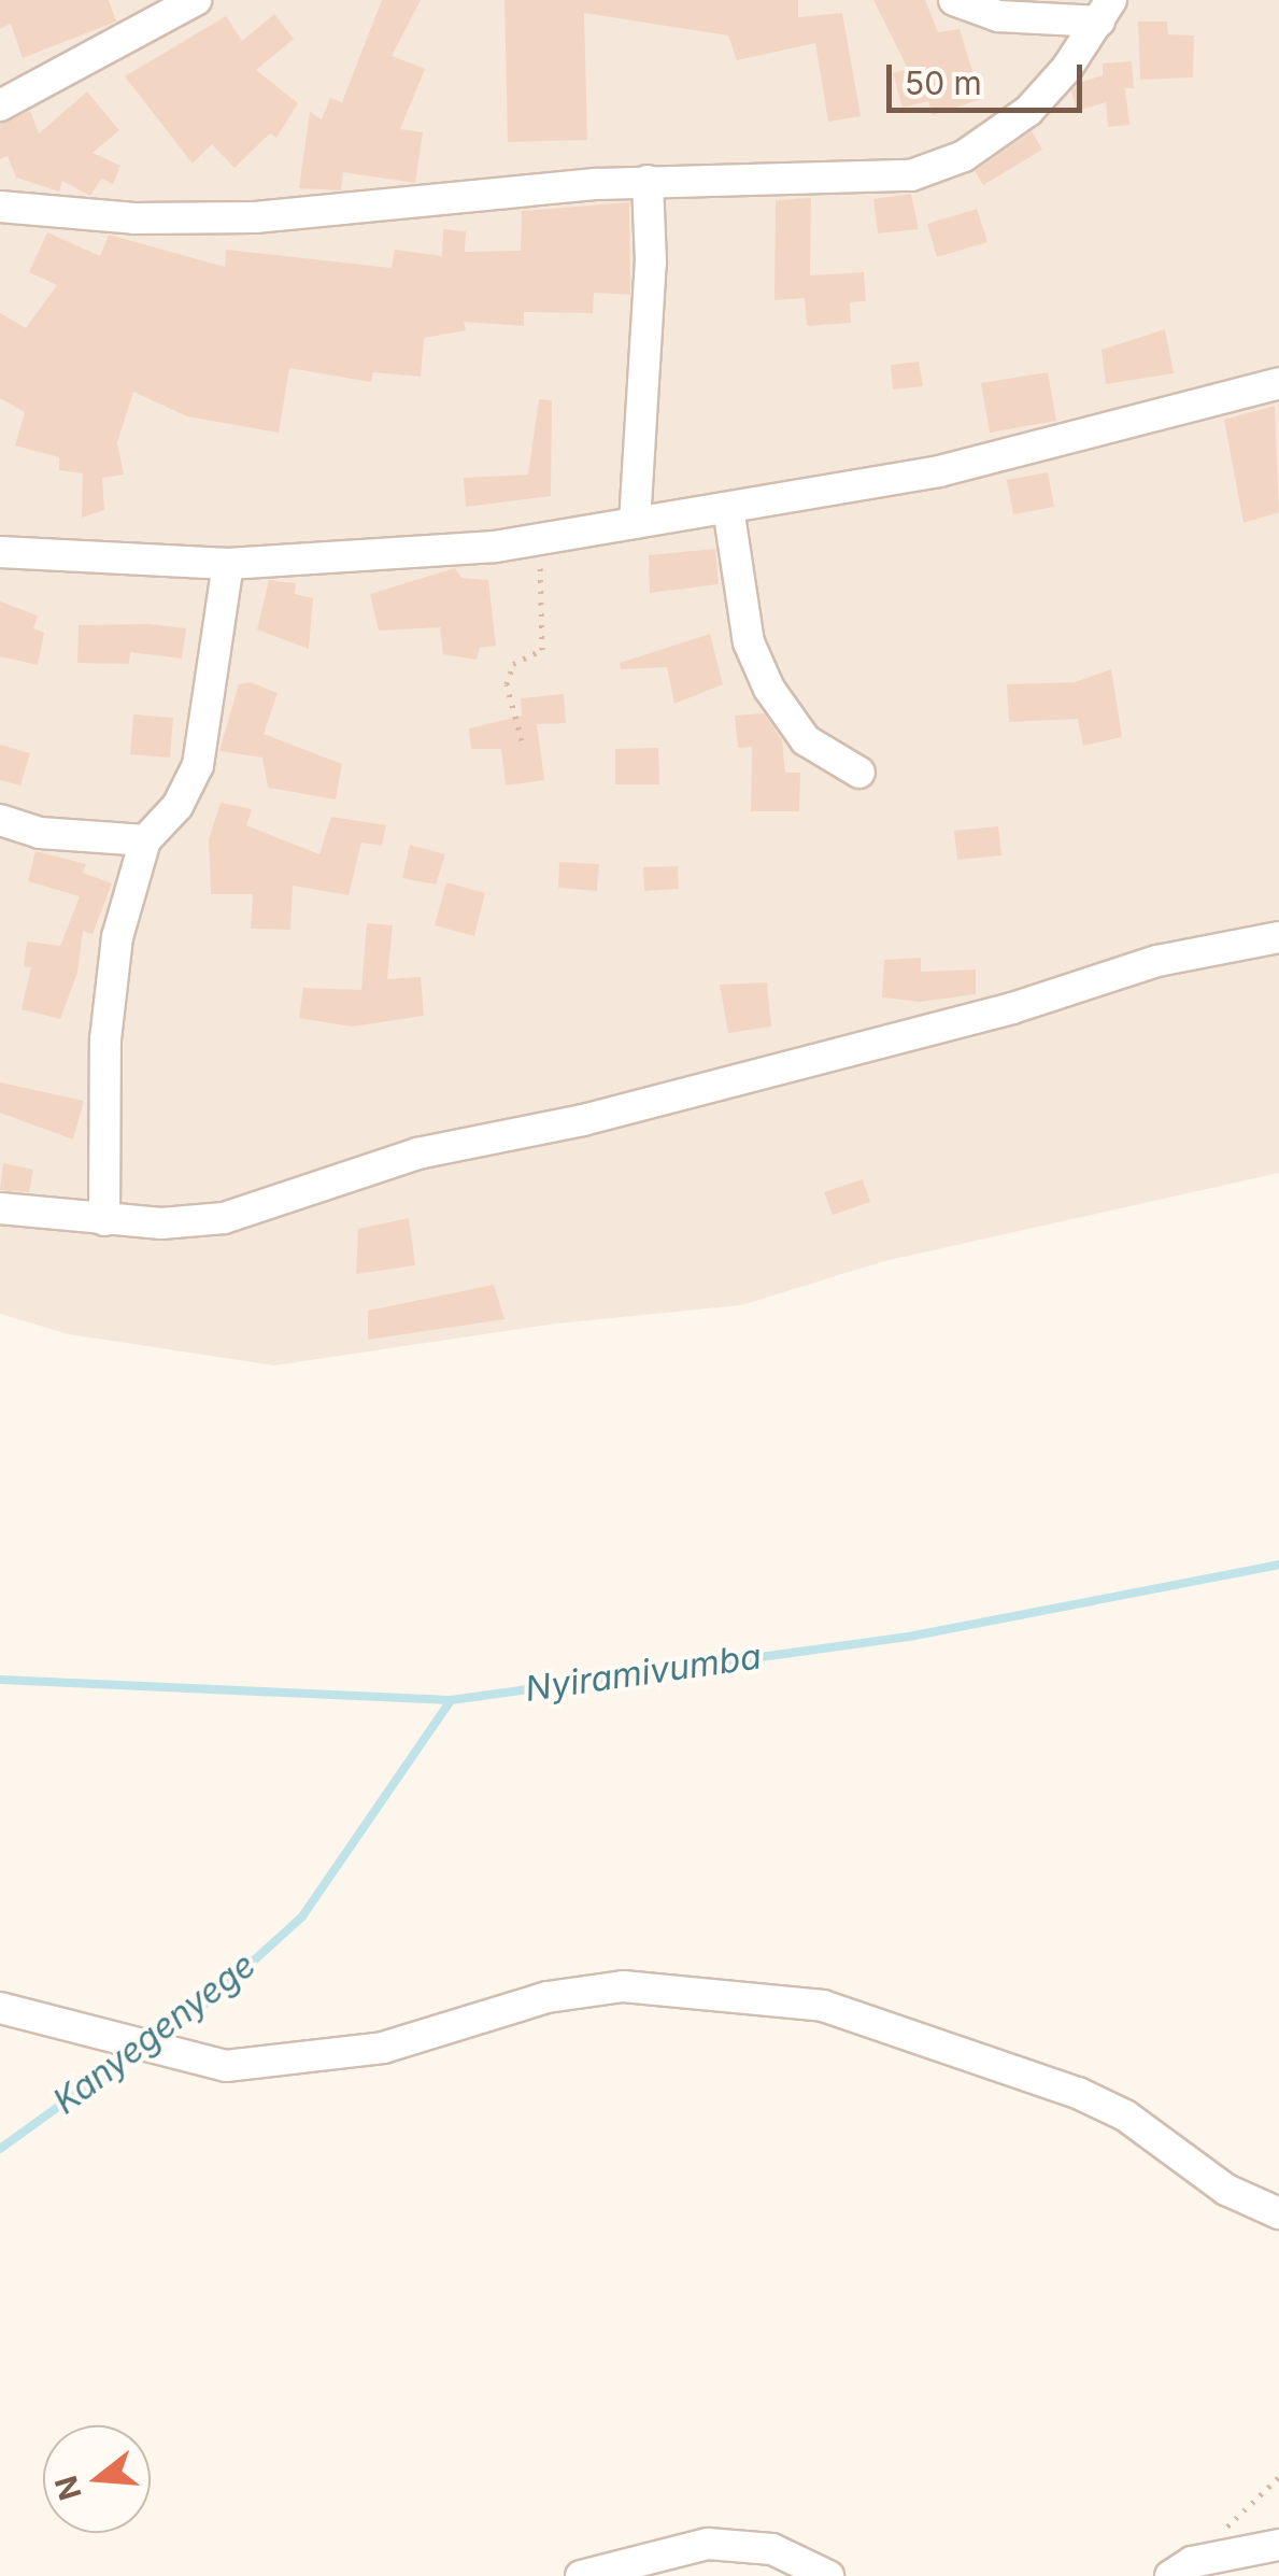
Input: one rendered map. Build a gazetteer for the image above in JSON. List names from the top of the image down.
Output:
{
  "water": ["Nyiramivumba", "Kanyegenyege"],
  "scale_bar": "50 m",
  "north": "left"
}
